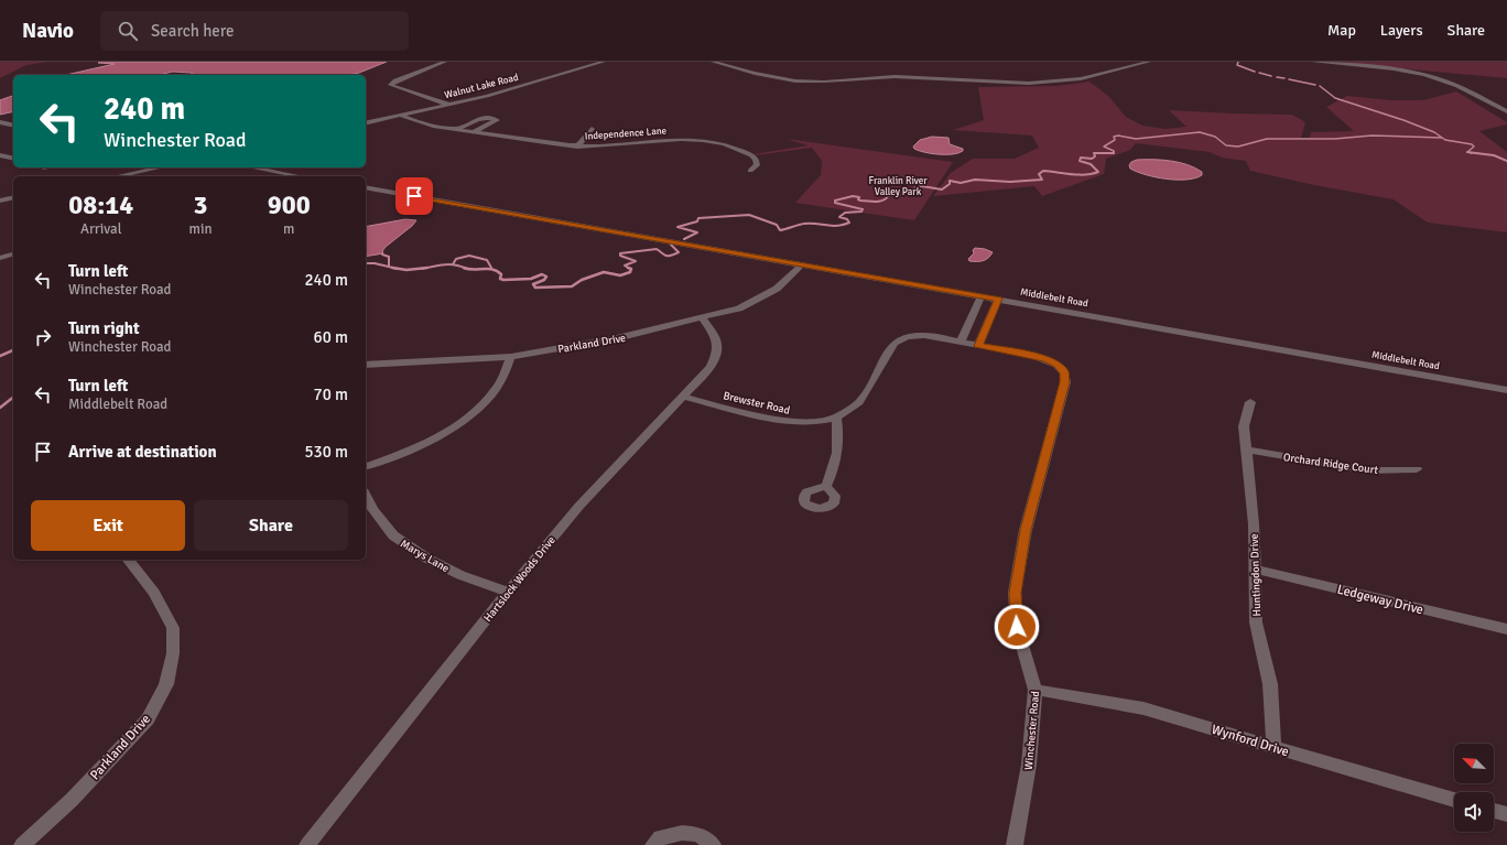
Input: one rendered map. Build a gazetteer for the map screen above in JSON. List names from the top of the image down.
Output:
{
  "streets": {
    "street": [
      "Walnut Lake Road",
      "Independence Lane",
      "Middlebelt Road",
      "Parkland Drive",
      "Brewster Road",
      "Orchard Ridge Court",
      "Marys Lane",
      "Huntingdon Drive",
      "Hartslock Woods Drive",
      "Ledgeway Drive",
      "Winchester Road",
      "Wynford Drive"
    ]
  },
  "crossings": [
    ["Walnut Lake Road", "Independence Lane"],
    ["Middlebelt Road", "Parkland Drive"],
    ["Parkland Drive", "Hartslock Woods Drive"],
    ["Brewster Road", "Hartslock Woods Drive"],
    ["Brewster Road", "Winchester Road"],
    ["Orchard Ridge Court", "Huntingdon Drive"],
    ["Marys Lane", "Hartslock Woods Drive"],
    ["Huntingdon Drive", "Ledgeway Drive"],
    ["Huntingdon Drive", "Wynford Drive"],
    ["Winchester Road", "Wynford Drive"]
  ],
  "parks": ["Franklin River Valley Park"],
  "north": "top left",
  "page": {
    "header": "Navio",
    "search": "Search here",
    "nav": ["Map", "Layers", "Share"],
    "turn": ["240 m", "Winchester Road"],
    "eta": [
      "08:14",
      "Arrival",
      "3",
      "min",
      "900",
      "m"
    ],
    "list": [
      {
        "name": "Turn left",
        "note": "Winchester Road",
        "value": "240 m"
      },
      {
        "name": "Turn right",
        "note": "Winchester Road",
        "value": "60 m"
      },
      {
        "name": "Turn left",
        "note": "Middlebelt Road",
        "value": "70 m"
      },
      {
        "name": "Arrive at destination",
        "value": "530 m"
      }
    ],
    "buttons": ["Exit", "Share"]
  }
}
